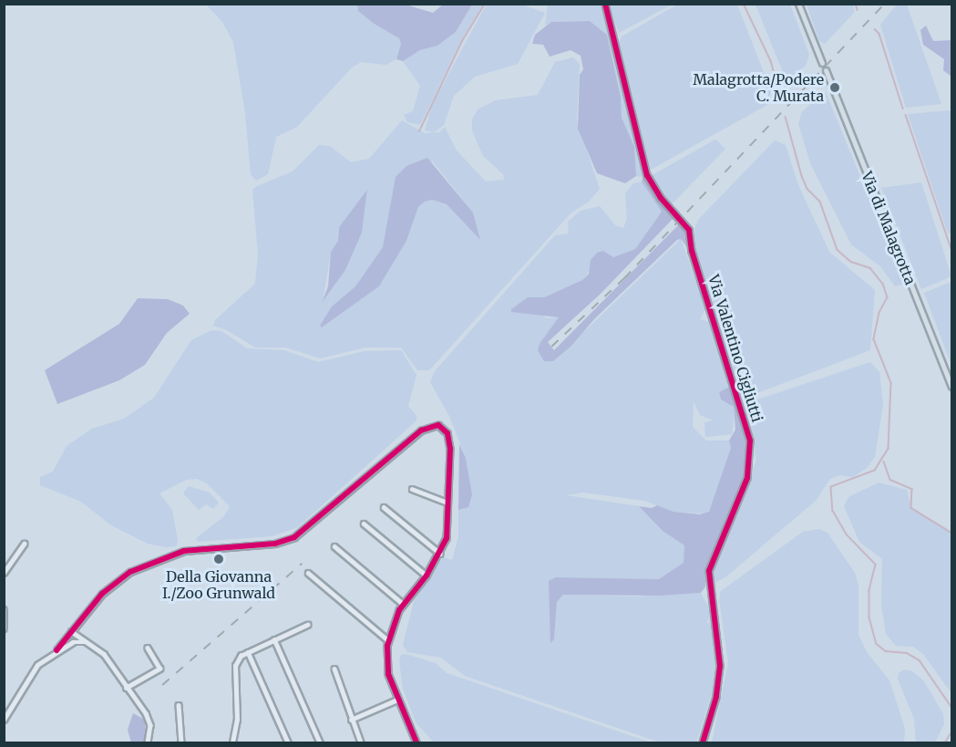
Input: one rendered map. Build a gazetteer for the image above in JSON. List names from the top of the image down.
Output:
{
  "streets": {
    "main road": ["Via di Malagrotta"],
    "street": ["Via Valentino Cigliutti"]
  },
  "places": ["Malagrotta/Podere C. Murata", "Della Giovanna I./Zoo Grunwald"]
}
